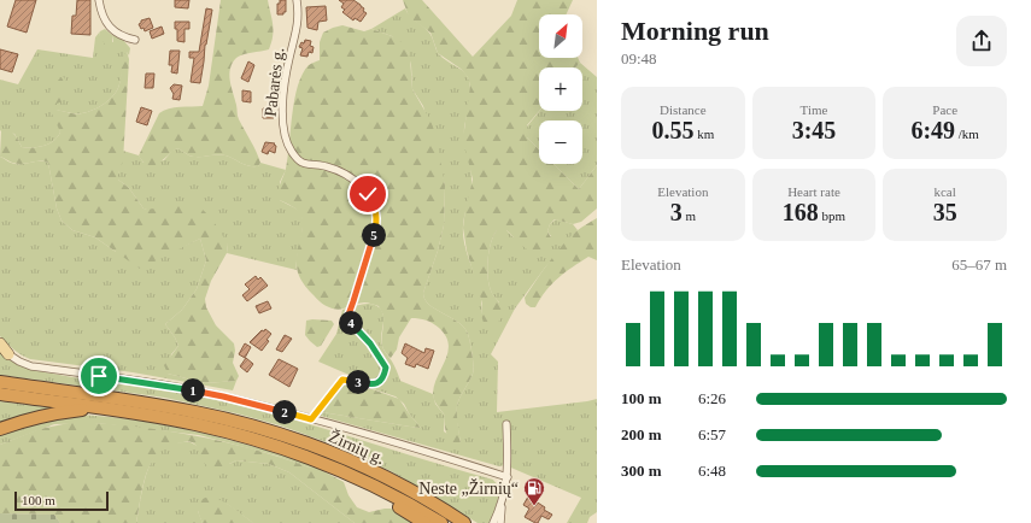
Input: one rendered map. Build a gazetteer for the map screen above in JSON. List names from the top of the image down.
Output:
{
  "streets": {
    "highway": ["Žirnių g."],
    "street": ["Pabarės g."]
  },
  "places": {
    "fuel station": ["Neste „Žirnių“"]
  },
  "scale_bar": "100 m",
  "north": "top right",
  "page": {
    "heading": ["Morning run", "09:48"],
    "map_buttons": ["+", "−"],
    "stats": [
      ["Distance", "0.55 km"],
      ["Time", "3:45"],
      ["Pace", "6:49 /km"],
      ["Elevation", "3 m"],
      ["Heart rate", "168 bpm"],
      ["kcal", "35"]
    ],
    "pins": [
      "5",
      "4",
      "3",
      "1",
      "2"
    ],
    "chart": ["Elevation", "65–67 m"],
    "list": [
      {
        "name": "100 m",
        "note": "6:26"
      },
      {
        "name": "200 m",
        "note": "6:57"
      },
      {
        "name": "300 m",
        "note": "6:48"
      }
    ],
    "scale": "100 m"
  }
}
